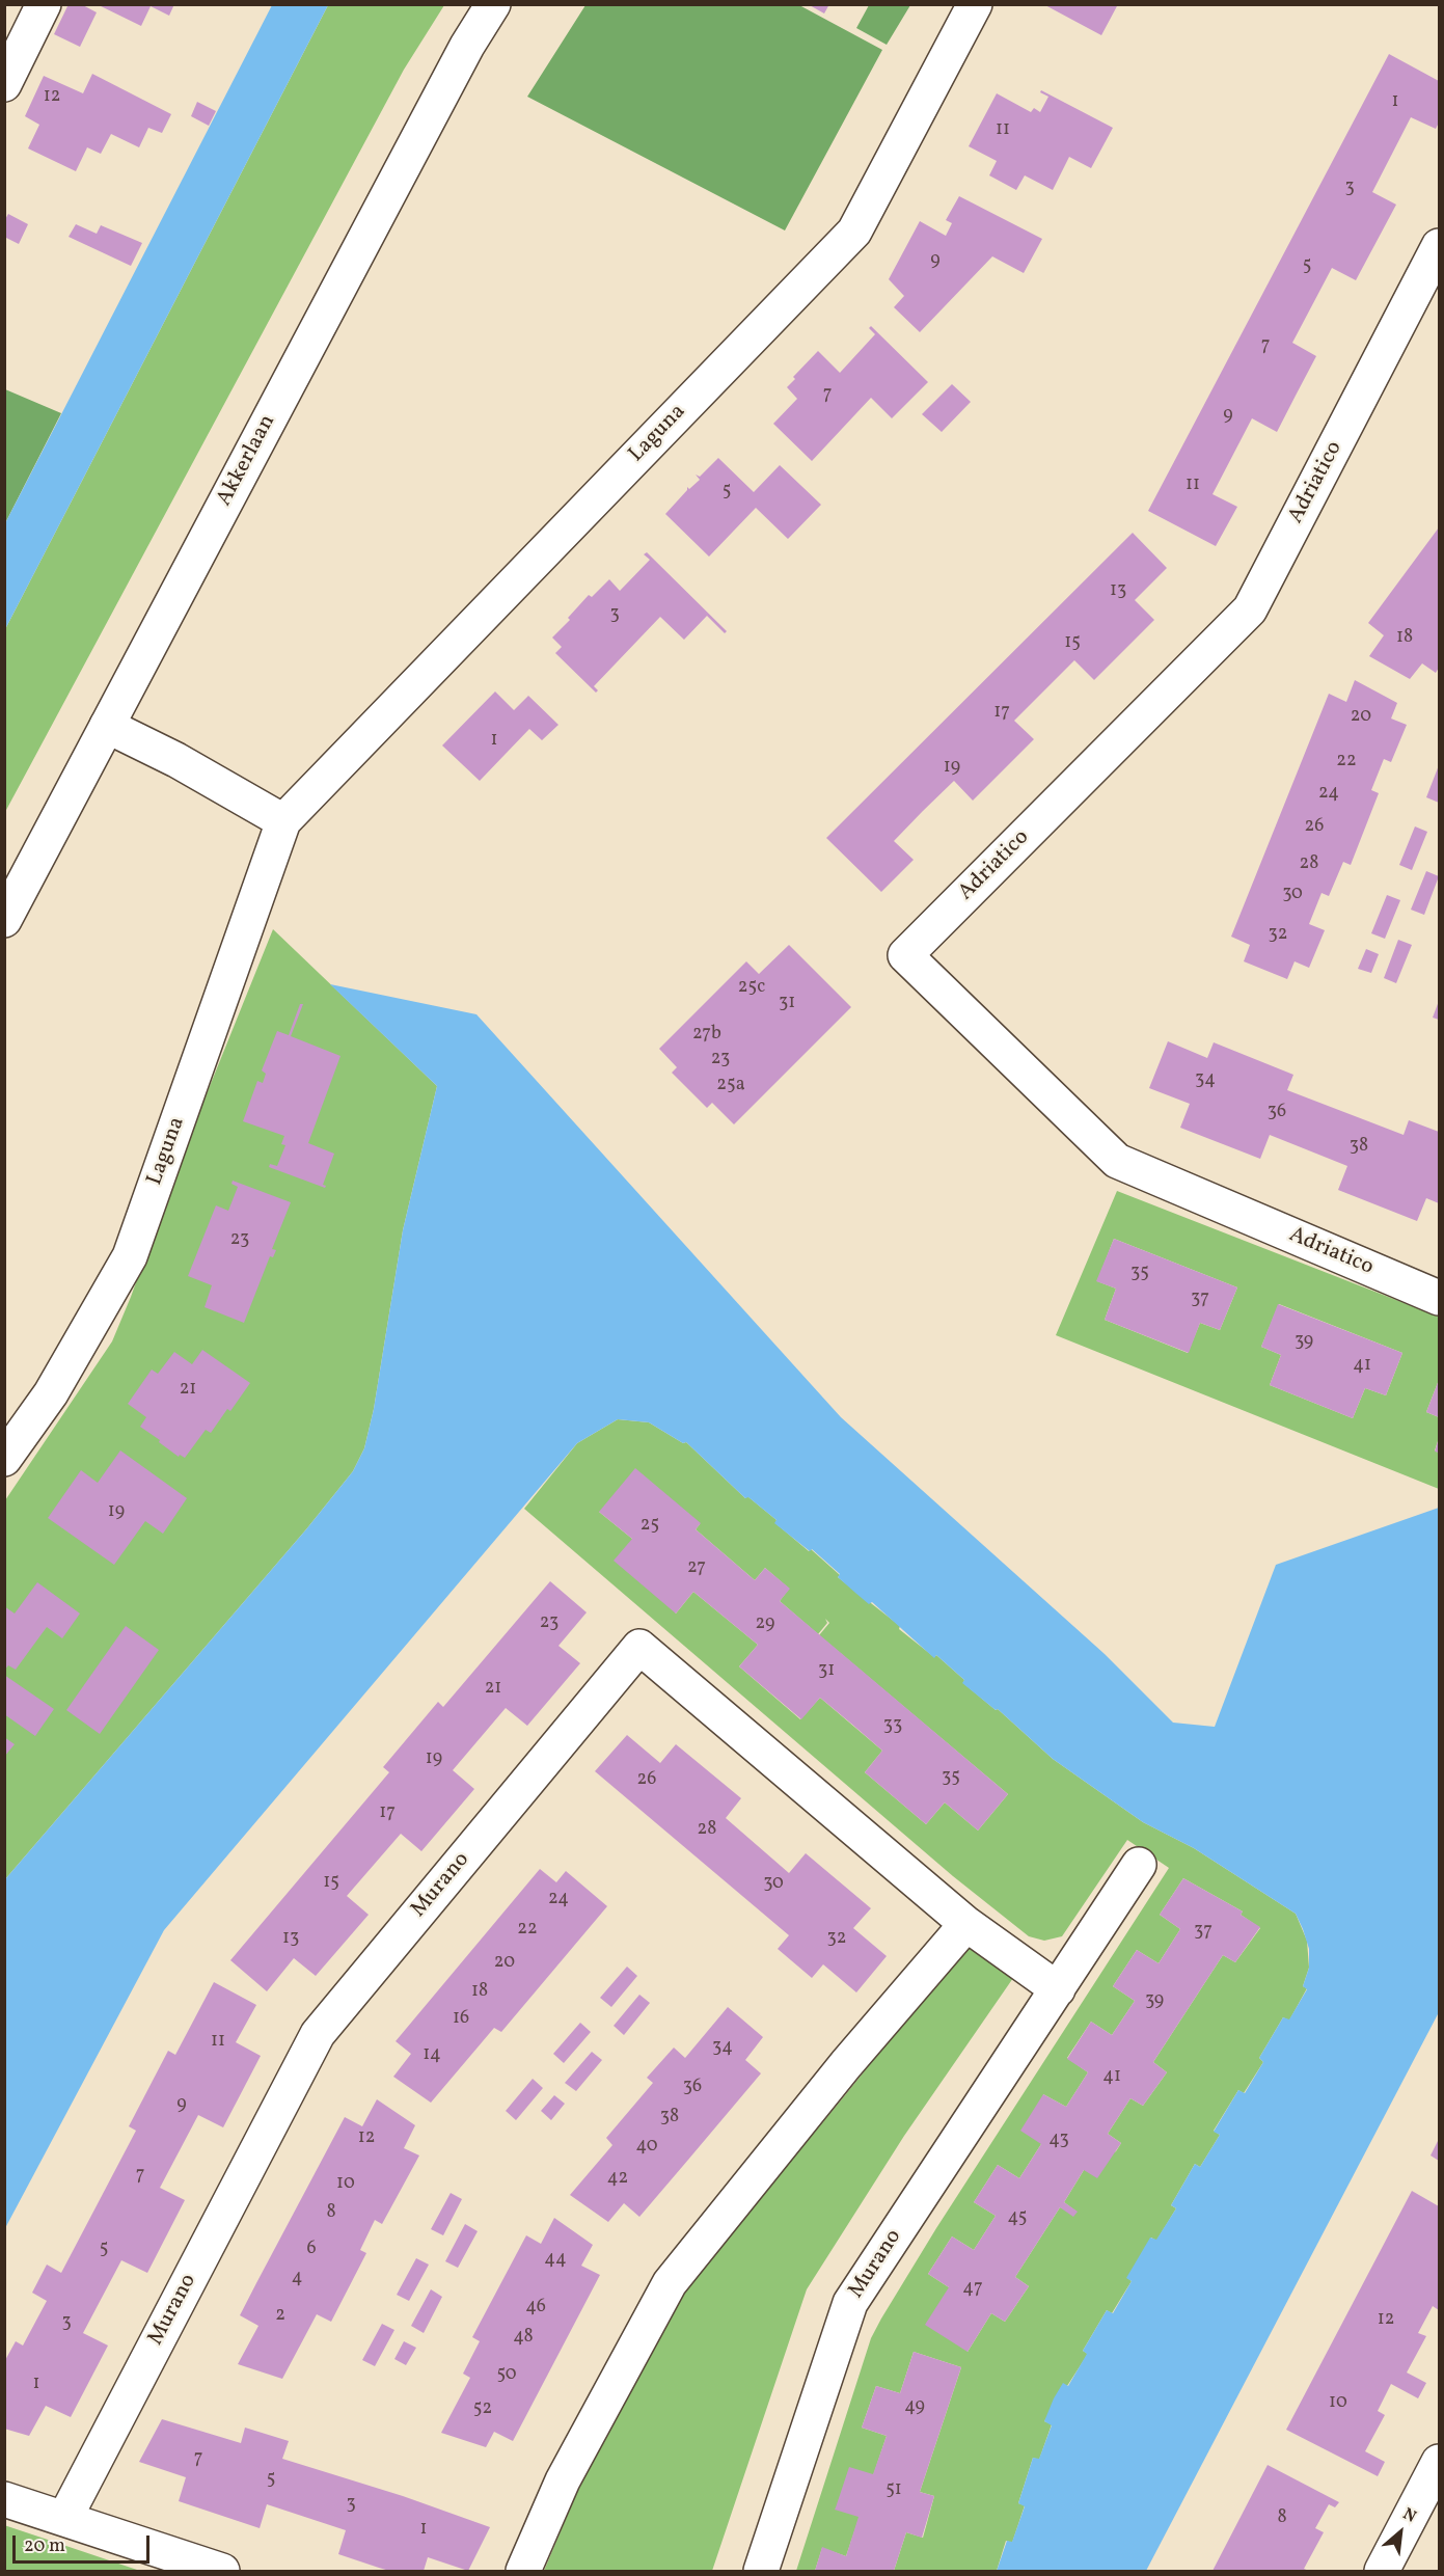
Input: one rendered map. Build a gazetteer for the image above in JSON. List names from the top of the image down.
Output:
{
  "streets": {
    "street": [
      "Laguna",
      "Akkerlaan",
      "Adriatico",
      "Murano"
    ]
  },
  "house_numbers": [
    "12",
    "1",
    "11",
    "3",
    "9",
    "5",
    "7",
    "7",
    "9",
    "11",
    "5",
    "13",
    "3",
    "18",
    "15",
    "17",
    "20",
    "1",
    "22",
    "19",
    "24",
    "26",
    "28",
    "30",
    "32",
    "25c",
    "31",
    "27b",
    "23",
    "34",
    "25a",
    "36",
    "38",
    "23",
    "35",
    "37",
    "39",
    "41",
    "21",
    "19",
    "25",
    "27",
    "23",
    "29",
    "31",
    "21",
    "33",
    "19",
    "35",
    "26",
    "17",
    "28",
    "15",
    "30",
    "24",
    "22",
    "37",
    "13",
    "32",
    "20",
    "18",
    "39",
    "16",
    "11",
    "34",
    "14",
    "41",
    "36",
    "9",
    "38",
    "12",
    "43",
    "40",
    "7",
    "42",
    "10",
    "8",
    "45",
    "5",
    "6",
    "44",
    "4",
    "47",
    "46",
    "2",
    "12",
    "3",
    "48",
    "50",
    "1",
    "10",
    "49",
    "52",
    "7",
    "5",
    "51",
    "3",
    "8",
    "1"
  ],
  "scale_bar": "20 m",
  "north": "top right"
}
